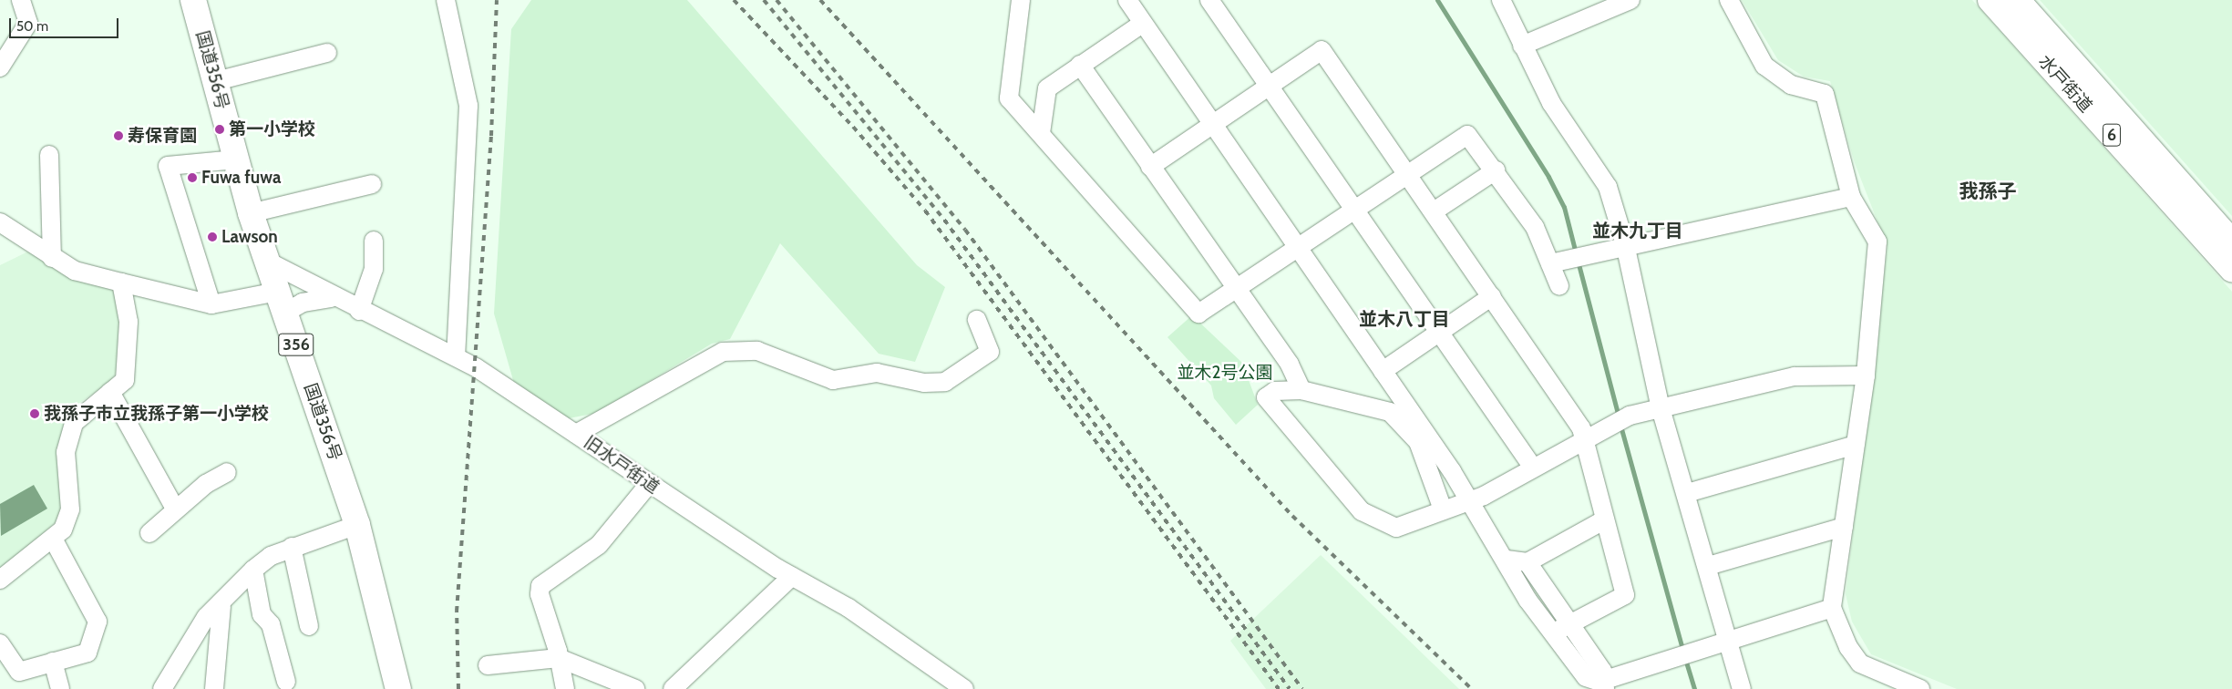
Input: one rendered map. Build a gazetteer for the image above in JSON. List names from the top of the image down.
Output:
{
  "streets": {
    "highway": [
      "国道356号",
      "水戸街道",
      "6",
      "356"
    ],
    "street": ["旧水戸街道"]
  },
  "crossings": [
    ["国道356号", "旧水戸街道"]
  ],
  "districts": ["我孫子", "並木九丁目", "並木八丁目"],
  "parks": ["並木2号公園"],
  "places": [
    "第一小学校",
    "寿保育園",
    "Fuwa fuwa",
    "Lawson",
    "我孫子市立我孫子第一小学校"
  ],
  "scale_bar": "50 m"
}
